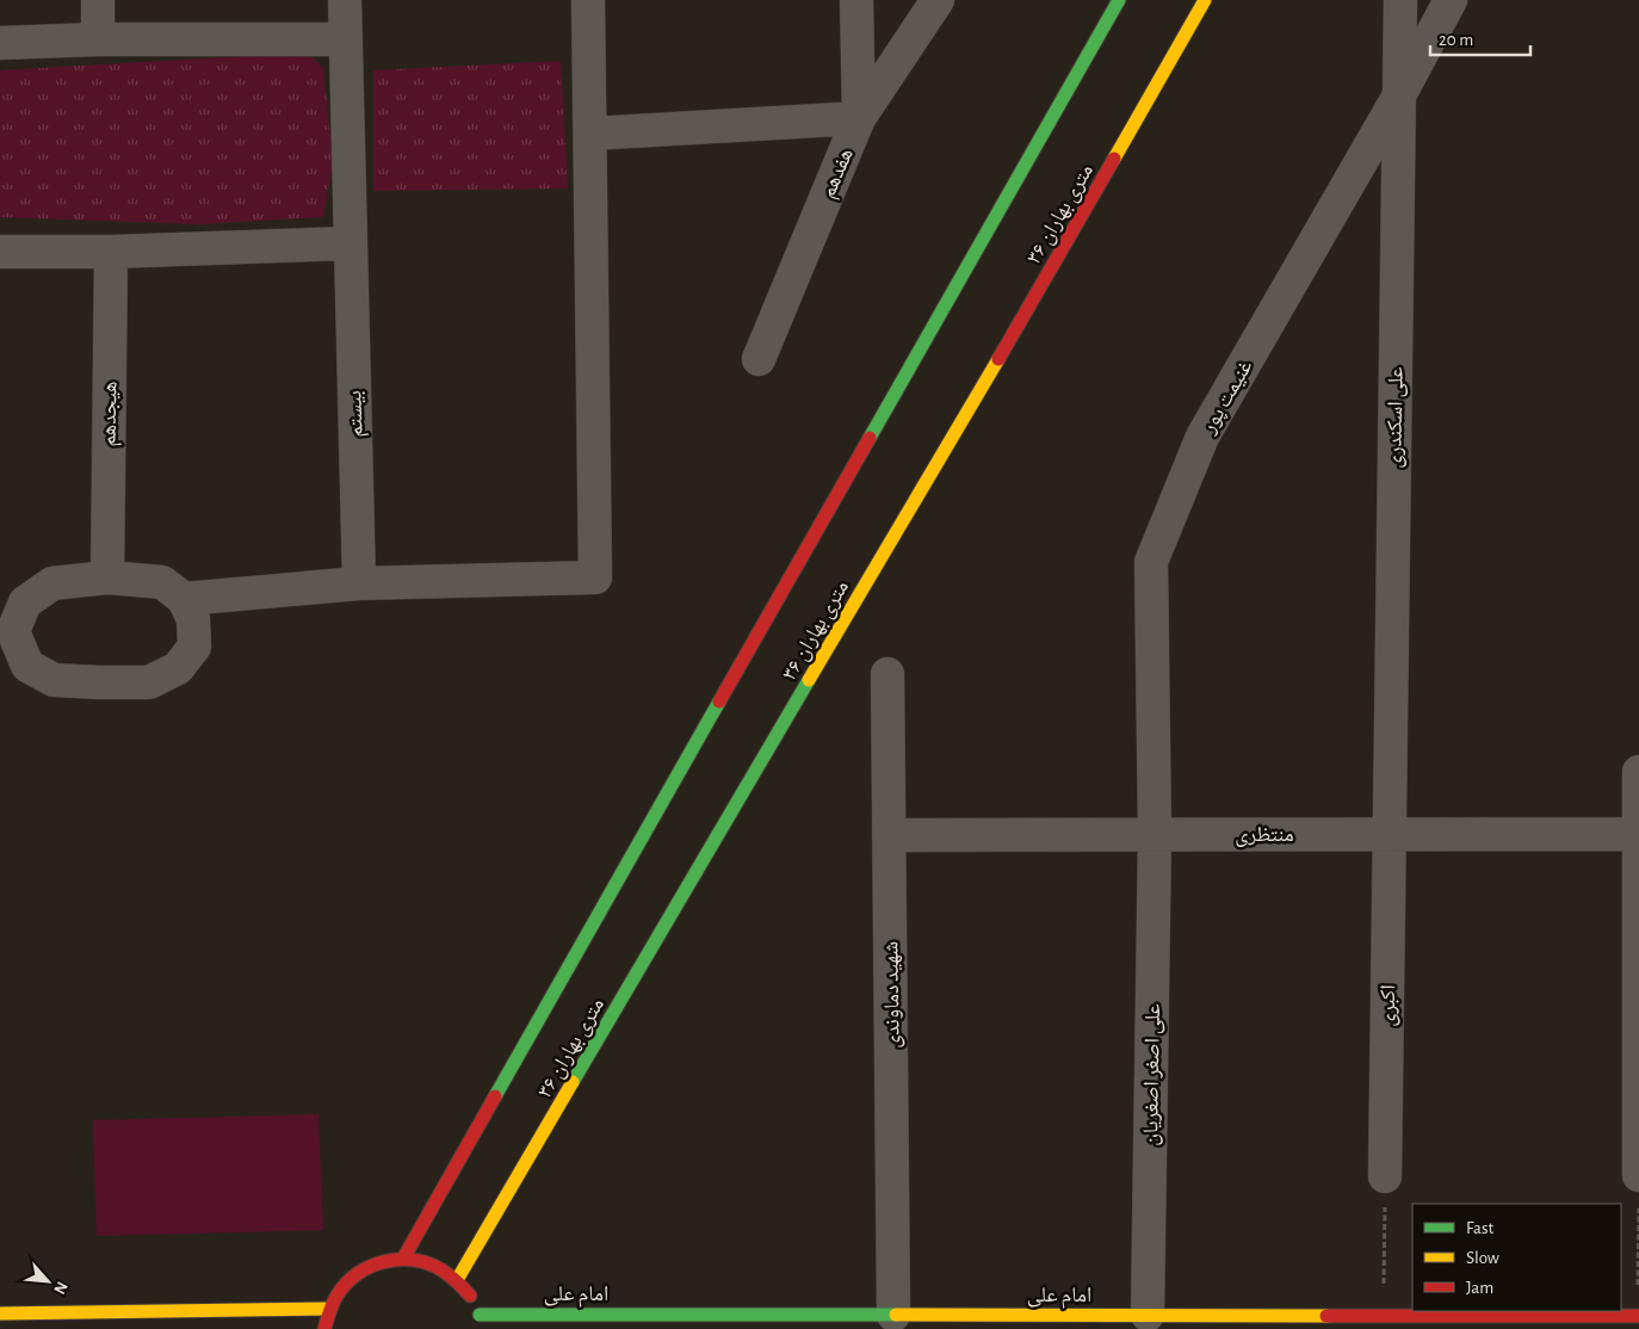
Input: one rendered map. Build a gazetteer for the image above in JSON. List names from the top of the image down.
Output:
{
  "streets": {
    "street": [
      "هفدهم",
      "۳۶ متری بهاران",
      "غنیمت پور",
      "هیجدهم",
      "بیستم",
      "علی اسکندری",
      "منتظری",
      "شهید دماوندی",
      "اکبری",
      "علی اصغر اصغریان",
      "امام علی"
    ]
  },
  "crossings": [
    ["غنیمت پور", "علی اسکندری"],
    ["غنیمت پور", "منتظری"],
    ["غنیمت پور", "علی اصغر اصغریان"],
    ["علی اسکندری", "منتظری"],
    ["علی اسکندری", "اکبری"],
    ["منتظری", "شهید دماوندی"],
    ["منتظری", "اکبری"],
    ["منتظری", "علی اصغر اصغریان"],
    ["شهید دماوندی", "امام علی"],
    ["علی اصغر اصغریان", "امام علی"]
  ],
  "legend": ["Fast", "Slow", "Jam"],
  "scale_bar": "20 m",
  "north": "bottom right"
}
